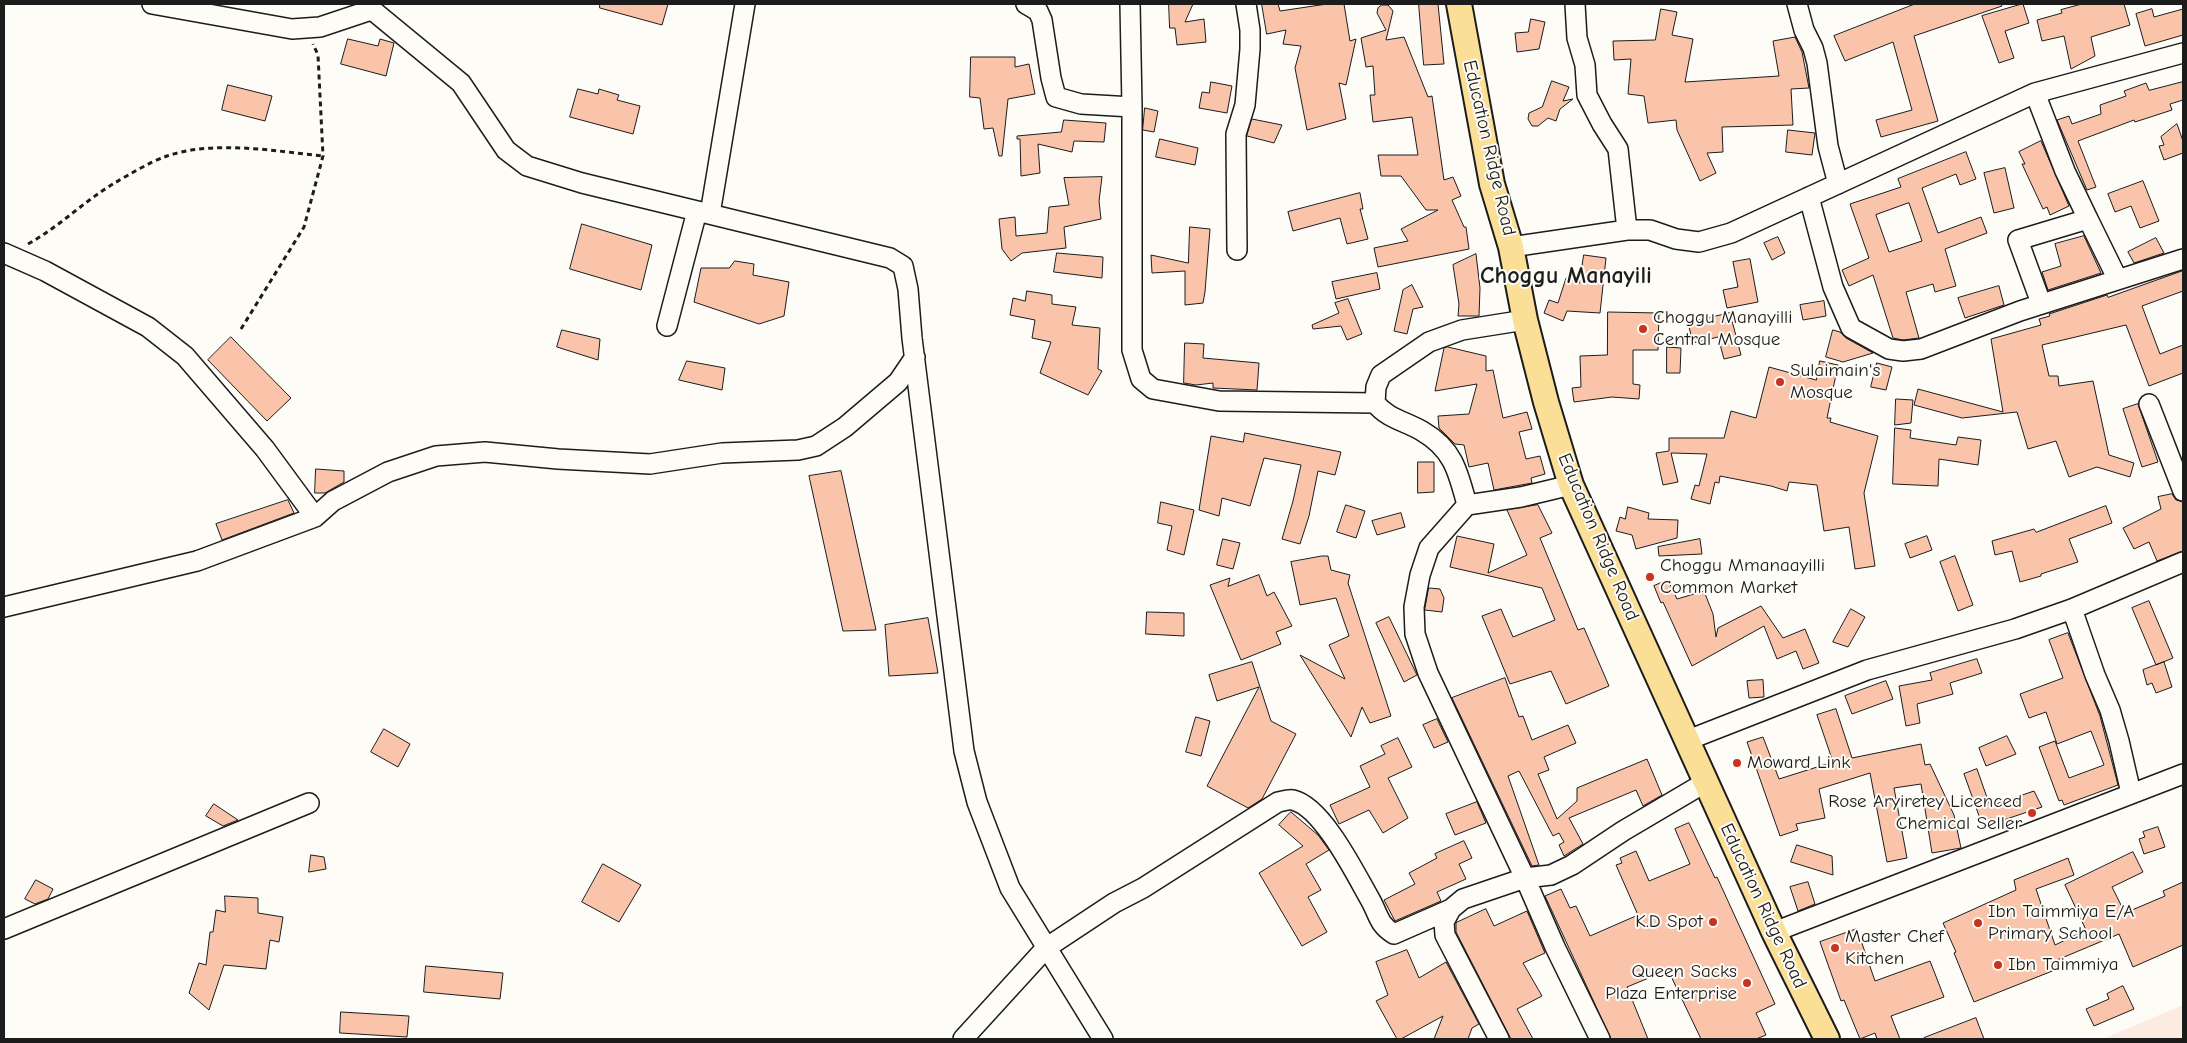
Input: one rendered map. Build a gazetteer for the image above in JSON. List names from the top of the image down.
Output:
{
  "streets": {
    "main road": ["Education Ridge Road"]
  },
  "districts": ["Choggu Manayili"],
  "places": [
    "Choggu Manayilli Central Mosque",
    "Sulaimain's Mosque",
    "Choggu Mmanaayilli Common Market",
    "Moward Link",
    "Rose Aryiretey Licenced Chemical Seller",
    "K.D Spot",
    "Ibn Taimmiya E/A Primary School",
    "Master Chef Kitchen",
    "Ibn Taimmiya",
    "Queen Sacks Plaza Enterprise"
  ]
}
